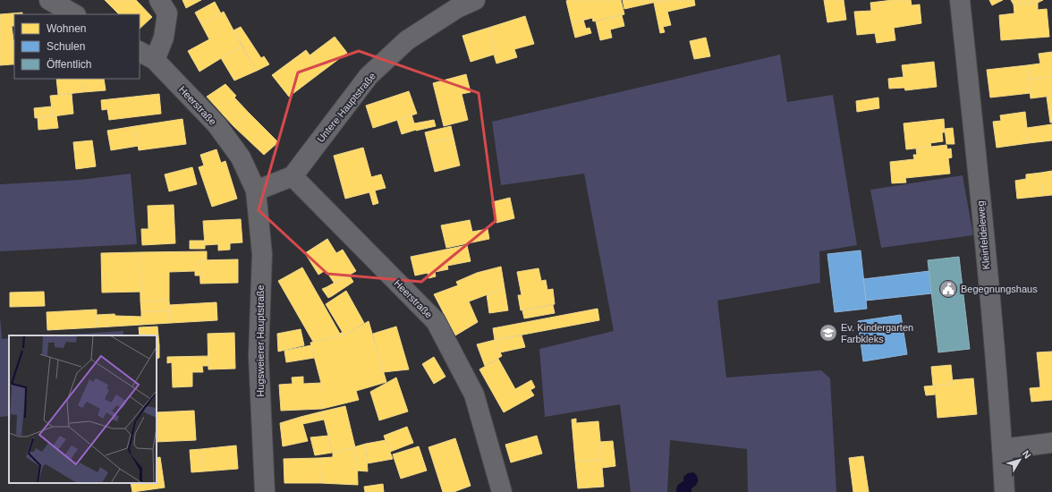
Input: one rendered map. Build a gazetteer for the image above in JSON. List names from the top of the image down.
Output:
{
  "streets": {
    "street": [
      "Heerstraße",
      "Untere Hauptstraße",
      "Kleinfeldeleweg",
      "Hugsweierer Hauptstraße"
    ]
  },
  "crossings": [
    ["Heerstraße", "Untere Hauptstraße"],
    ["Heerstraße", "Hugsweierer Hauptstraße"]
  ],
  "places": {
    "public building": ["Begegnungshaus"],
    "school or university": ["Ev. Kindergarten Farbkleks"]
  },
  "legend": ["Wohnen", "Schulen", "Öffentlich"],
  "north": "top right"
}
